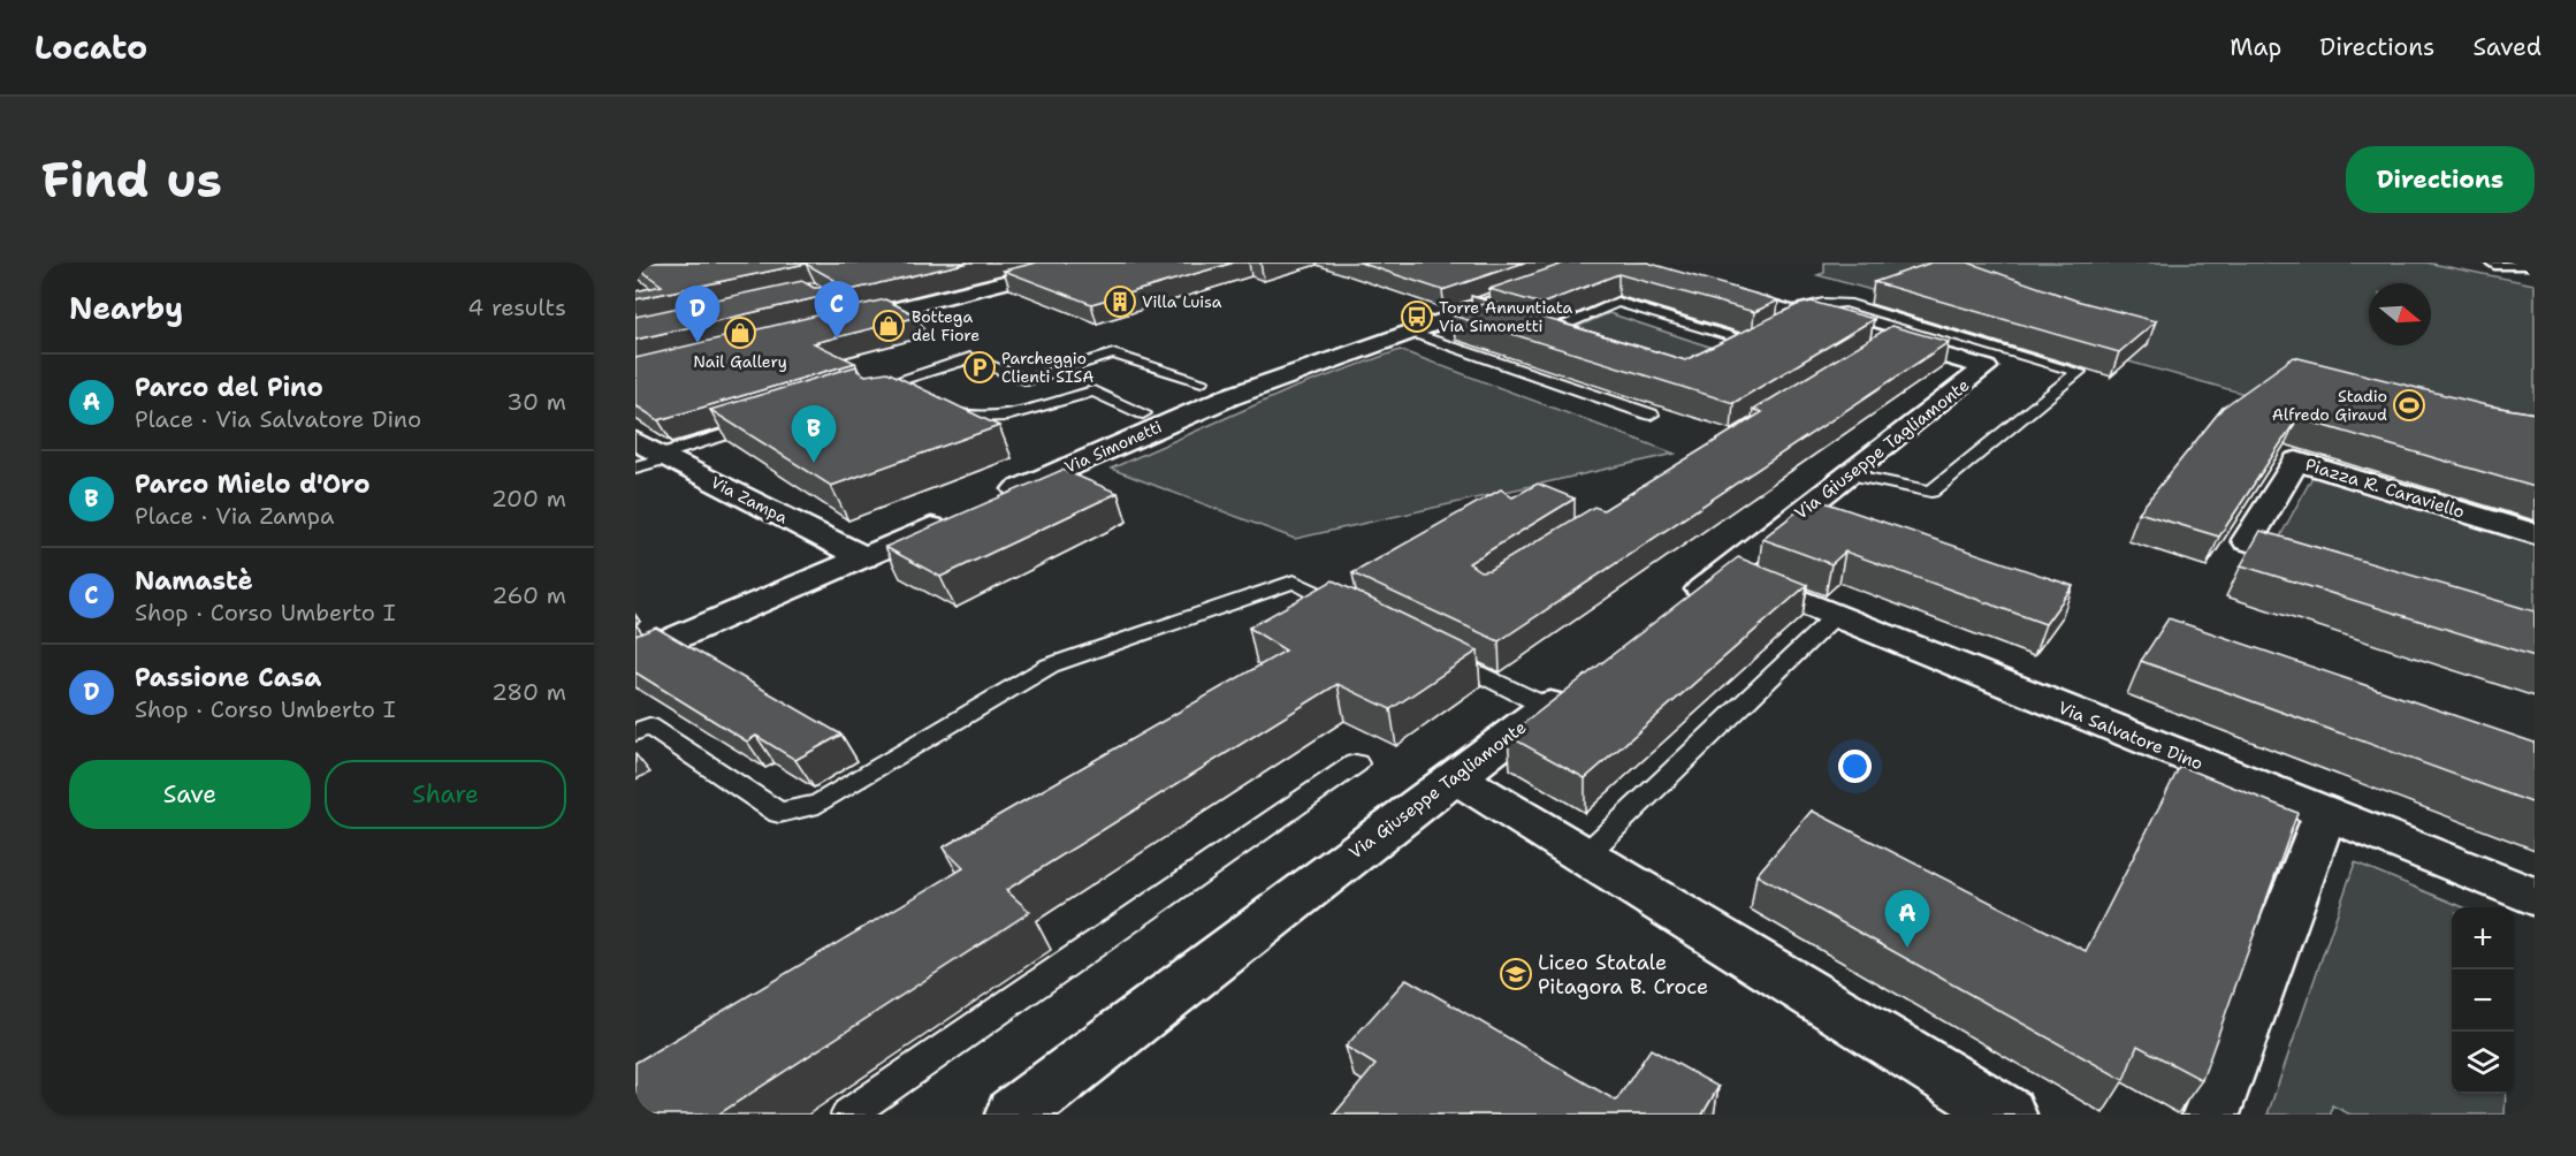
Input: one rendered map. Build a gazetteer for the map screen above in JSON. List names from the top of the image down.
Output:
{
  "streets": {
    "street": [
      "Via Simonetti",
      "Via Giuseppe Tagliamonte",
      "Piazza R. Caraviello",
      "Via Zampa",
      "Via Salvatore Dino"
    ]
  },
  "crossings": [
    ["Via Giuseppe Tagliamonte", "Via Salvatore Dino"]
  ],
  "places": {
    "building": ["Villa Luisa"],
    "bus stop": ["Torre Annuntiata Via Simonetti"],
    "shop": ["Bottega del Fiore", "Nail Gallery"],
    "parking": ["Parcheggio Clienti SISA"],
    "sports": ["Stadio Alfredo Giraud"],
    "school or university": ["Liceo Statale Pitagora B. Croce"]
  },
  "north": "right",
  "page": {
    "header": "Locato",
    "nav": ["Map", "Directions", "Saved"],
    "buttons": [
      "Directions",
      ["Save", "Share"]
    ],
    "title": "Find us",
    "heading": ["Nearby", "4 results"],
    "pins": [
      "C",
      "D",
      "B",
      "A"
    ],
    "list": [
      {
        "mark": "A",
        "name": "Parco del Pino",
        "note": "Place · Via Salvatore Dino",
        "value": "30 m"
      },
      {
        "mark": "B",
        "name": "Parco Mielo d'Oro",
        "note": "Place · Via Zampa",
        "value": "200 m"
      },
      {
        "mark": "C",
        "name": "Namastè",
        "note": "Shop · Corso Umberto I",
        "value": "260 m"
      },
      {
        "mark": "D",
        "name": "Passione Casa",
        "note": "Shop · Corso Umberto I",
        "value": "280 m"
      }
    ],
    "map_buttons": ["+", "−"]
  }
}
